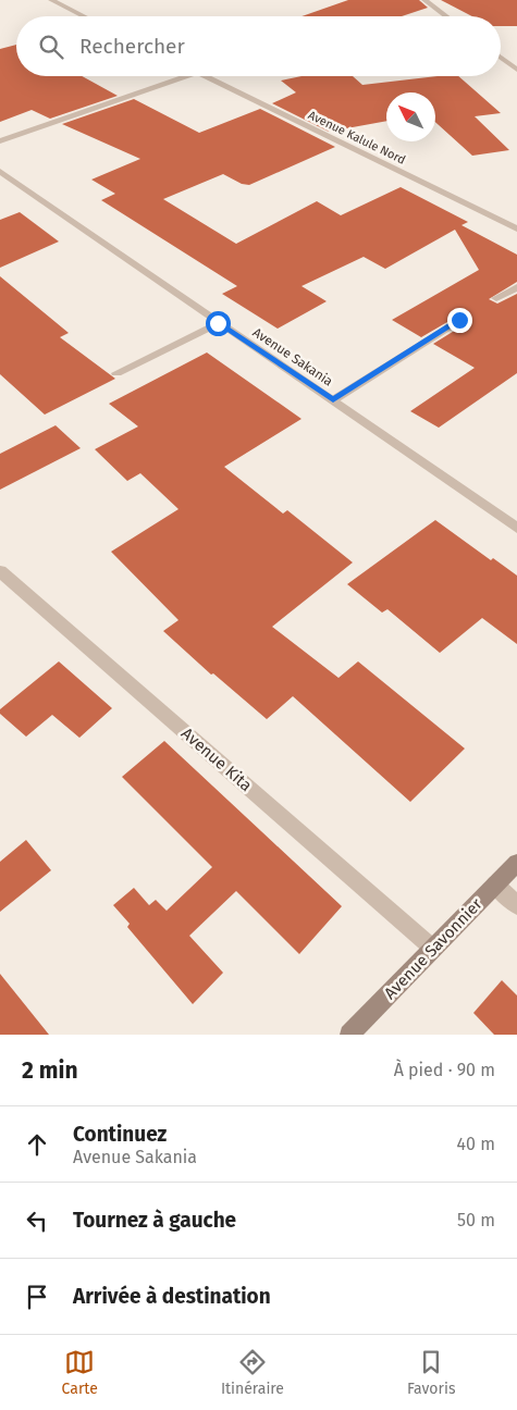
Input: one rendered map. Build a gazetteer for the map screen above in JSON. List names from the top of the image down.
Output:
{
  "streets": {
    "street": [
      "Avenue Kalule Nord",
      "Avenue Sakania",
      "Avenue Kita",
      "Avenue Savonnier"
    ]
  },
  "crossings": [
    ["Avenue Kita", "Avenue Savonnier"]
  ],
  "north": "top left",
  "page": {
    "search": "Rechercher",
    "heading": ["2 min", "À pied · 90 m"],
    "list": [
      ["Continuez", "Avenue Sakania", "40 m"],
      ["Tournez à gauche", "50 m"],
      "Arrivée à destination"
    ],
    "nav": ["Carte", "Itinéraire", "Favoris"]
  }
}
